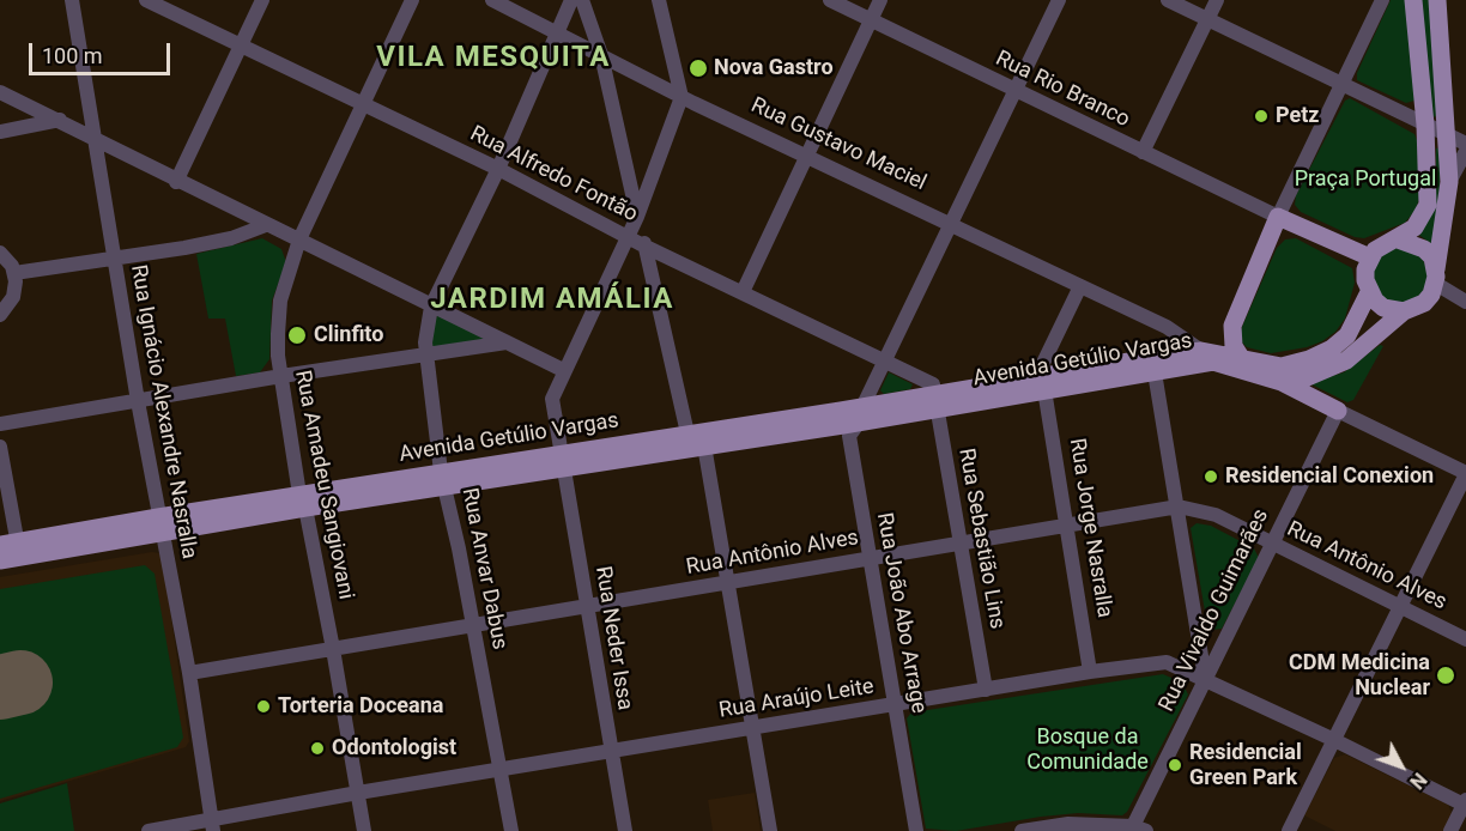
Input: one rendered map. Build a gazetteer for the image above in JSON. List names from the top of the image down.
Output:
{
  "streets": {
    "main road": ["Rua Gustavo Maciel", "Avenida Getúlio Vargas"],
    "street": [
      "Rua Rio Branco",
      "Rua Alfredo Fontão",
      "Rua Ignácio Alexandre Nasralla",
      "Rua Amadeu Sangiovani",
      "Rua Jorge Nasralla",
      "Rua Sebastião Lins",
      "Rua Antônio Alves",
      "Rua Anvar Dabus",
      "Rua Vivaldo Guimarães",
      "Rua João Abo Arrage",
      "Rua Neder Issa",
      "Rua Araújo Leite"
    ]
  },
  "crossings": [
    ["Rua Gustavo Maciel", "Avenida Getúlio Vargas"],
    ["Rua Gustavo Maciel", "Rua Anvar Dabus"],
    ["Rua Gustavo Maciel", "Rua Vivaldo Guimarães"],
    ["Rua Gustavo Maciel", "Rua Neder Issa"],
    ["Rua Alfredo Fontão", "Avenida Getúlio Vargas"],
    ["Rua Alfredo Fontão", "Rua Amadeu Sangiovani"],
    ["Rua Alfredo Fontão", "Rua Sebastião Lins"],
    ["Rua Alfredo Fontão", "Rua Anvar Dabus"],
    ["Rua Alfredo Fontão", "Rua Neder Issa"],
    ["Avenida Getúlio Vargas", "Rua Ignácio Alexandre Nasralla"],
    ["Avenida Getúlio Vargas", "Rua Amadeu Sangiovani"],
    ["Avenida Getúlio Vargas", "Rua Jorge Nasralla"],
    ["Avenida Getúlio Vargas", "Rua Sebastião Lins"],
    ["Avenida Getúlio Vargas", "Rua Anvar Dabus"],
    ["Avenida Getúlio Vargas", "Rua João Abo Arrage"],
    ["Avenida Getúlio Vargas", "Rua Neder Issa"],
    ["Rua Ignácio Alexandre Nasralla", "Rua Antônio Alves"],
    ["Rua Ignácio Alexandre Nasralla", "Rua Araújo Leite"],
    ["Rua Amadeu Sangiovani", "Rua Antônio Alves"],
    ["Rua Amadeu Sangiovani", "Rua Araújo Leite"],
    ["Rua Jorge Nasralla", "Rua Antônio Alves"],
    ["Rua Jorge Nasralla", "Rua Araújo Leite"],
    ["Rua Sebastião Lins", "Rua Antônio Alves"],
    ["Rua Sebastião Lins", "Rua Araújo Leite"],
    ["Rua Antônio Alves", "Rua Anvar Dabus"],
    ["Rua Antônio Alves", "Rua Vivaldo Guimarães"],
    ["Rua Antônio Alves", "Rua João Abo Arrage"],
    ["Rua Antônio Alves", "Rua Neder Issa"],
    ["Rua Anvar Dabus", "Rua Araújo Leite"],
    ["Rua Vivaldo Guimarães", "Rua Araújo Leite"],
    ["Rua João Abo Arrage", "Rua Araújo Leite"],
    ["Rua Neder Issa", "Rua Araújo Leite"]
  ],
  "districts": ["VILA MESQUITA", "JARDIM AMÁLIA"],
  "parks": ["Praça Portugal", "Bosque da Comunidade"],
  "places": [
    "Nova Gastro",
    "Petz",
    "Clinfito",
    "Residencial Conexion",
    "CDM Medicina Nuclear",
    "Torteria Doceana",
    "Odontologist",
    "Residencial Green Park"
  ],
  "scale_bar": "100 m",
  "north": "bottom right"
}
